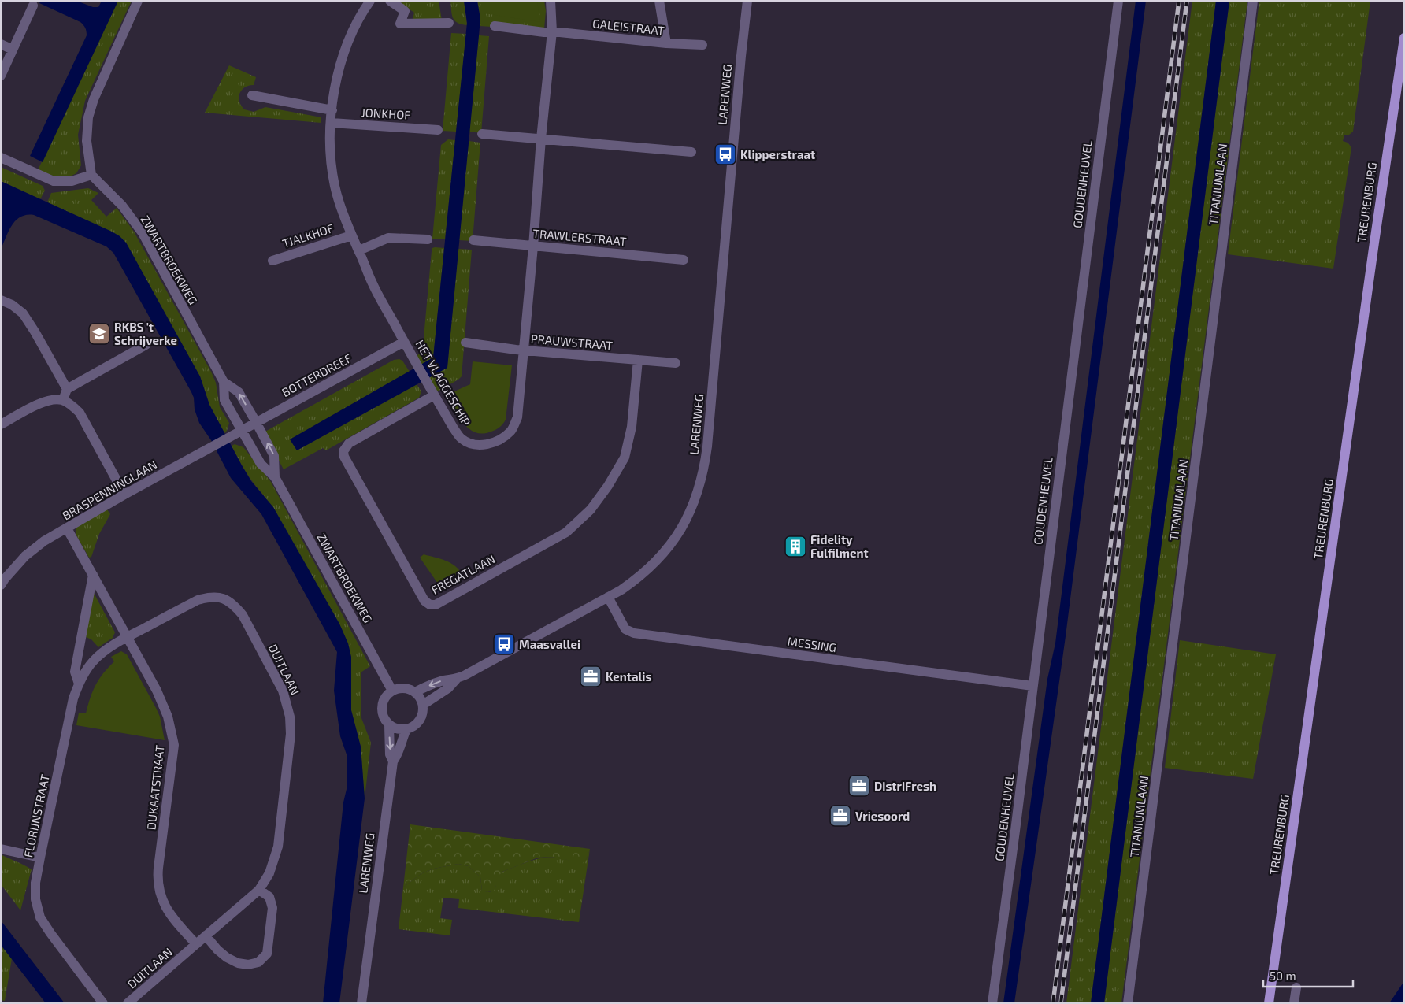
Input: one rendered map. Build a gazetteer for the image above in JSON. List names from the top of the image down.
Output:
{
  "streets": {
    "main road": ["TREURENBURG"],
    "street": [
      "GALEISTRAAT",
      "LARENWEG",
      "JONKHOF",
      "GOUDENHEUVEL",
      "TITANIUMLAAN",
      "TJALKHOF",
      "TRAWLERSTRAAT",
      "ZWARTBROEKWEG",
      "PRAUWSTRAAT",
      "BOTTERDREEF",
      "HET VLAGGESCHIP",
      "BRASPENNINGLAAN",
      "FREGATLAAN",
      "MESSING",
      "DUITLAAN",
      "DUKAATSTRAAT",
      "FLORIJNSTRAAT"
    ]
  },
  "crossings": [
    ["GALEISTRAAT", "HET VLAGGESCHIP"],
    ["LARENWEG", "ZWARTBROEKWEG"],
    ["LARENWEG", "MESSING"],
    ["JONKHOF", "HET VLAGGESCHIP"],
    ["GOUDENHEUVEL", "MESSING"],
    ["TJALKHOF", "HET VLAGGESCHIP"],
    ["TRAWLERSTRAAT", "HET VLAGGESCHIP"],
    ["ZWARTBROEKWEG", "BOTTERDREEF"],
    ["ZWARTBROEKWEG", "BRASPENNINGLAAN"],
    ["PRAUWSTRAAT", "HET VLAGGESCHIP"],
    ["PRAUWSTRAAT", "FREGATLAAN"],
    ["BOTTERDREEF", "HET VLAGGESCHIP"],
    ["BOTTERDREEF", "BRASPENNINGLAAN"],
    ["HET VLAGGESCHIP", "FREGATLAAN"],
    ["BRASPENNINGLAAN", "DUKAATSTRAAT"],
    ["DUITLAAN", "DUKAATSTRAAT"],
    ["DUITLAAN", "FLORIJNSTRAAT"],
    ["DUKAATSTRAAT", "FLORIJNSTRAAT"]
  ],
  "places": {
    "bus stop": ["Klipperstraat", "Maasvallei"],
    "school or university": ["RKBS 't Schrijverke"],
    "building": ["Fidelity Fulfilment"],
    "office": ["Kentalis", "DistriFresh", "Vriesoord"]
  },
  "scale_bar": "50 m"
}
